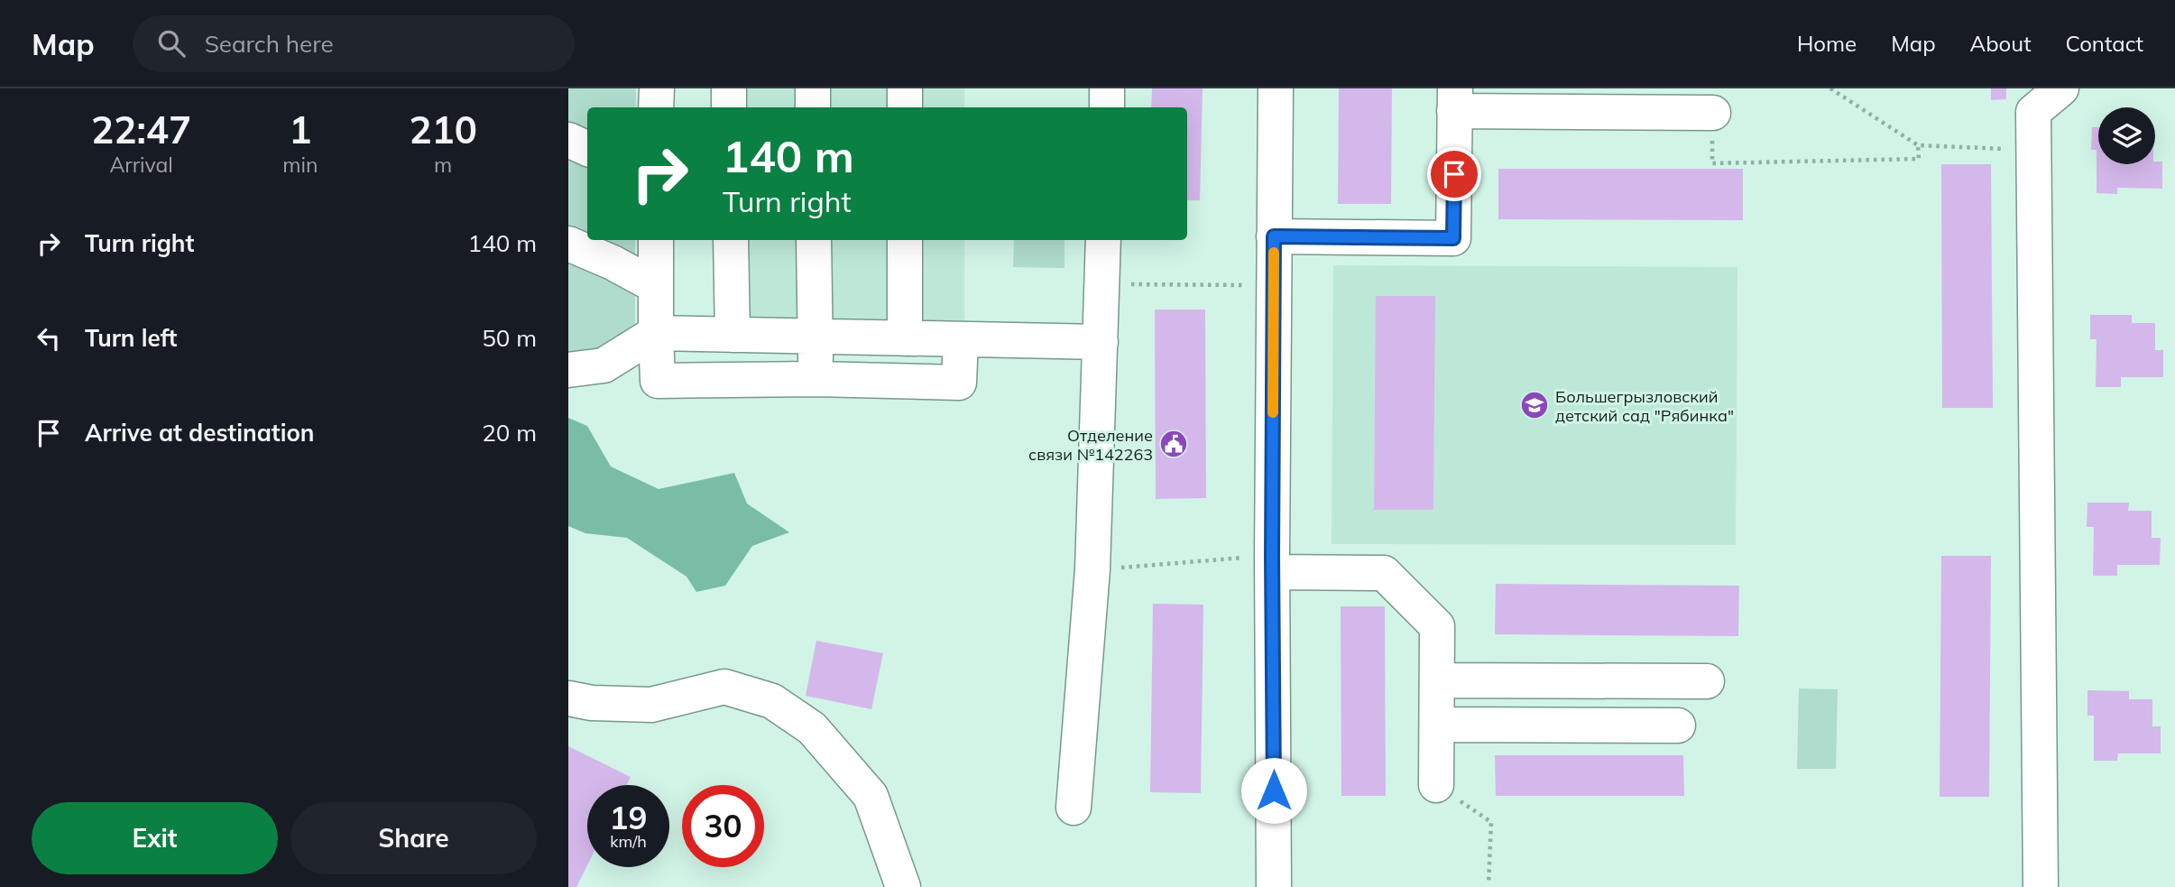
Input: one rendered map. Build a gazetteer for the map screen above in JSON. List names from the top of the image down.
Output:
{
  "places": {
    "school or university": ["Большегрызловский детский сад \"Рябинка\""],
    "public building": ["Отделение связи №142263"]
  },
  "page": {
    "header": "Map",
    "search": "Search here",
    "nav": [
      "Home",
      "Map",
      "About",
      "Contact"
    ],
    "eta": [
      "22:47",
      "Arrival",
      "1",
      "min",
      "210",
      "m"
    ],
    "turn": ["140 m", "Turn right"],
    "list": [
      {
        "name": "Turn right",
        "value": "140 m"
      },
      {
        "name": "Turn left",
        "value": "50 m"
      },
      {
        "name": "Arrive at destination",
        "value": "20 m"
      }
    ],
    "speed": "19 km/h",
    "limit": "30",
    "buttons": ["Exit", "Share"]
  }
}
